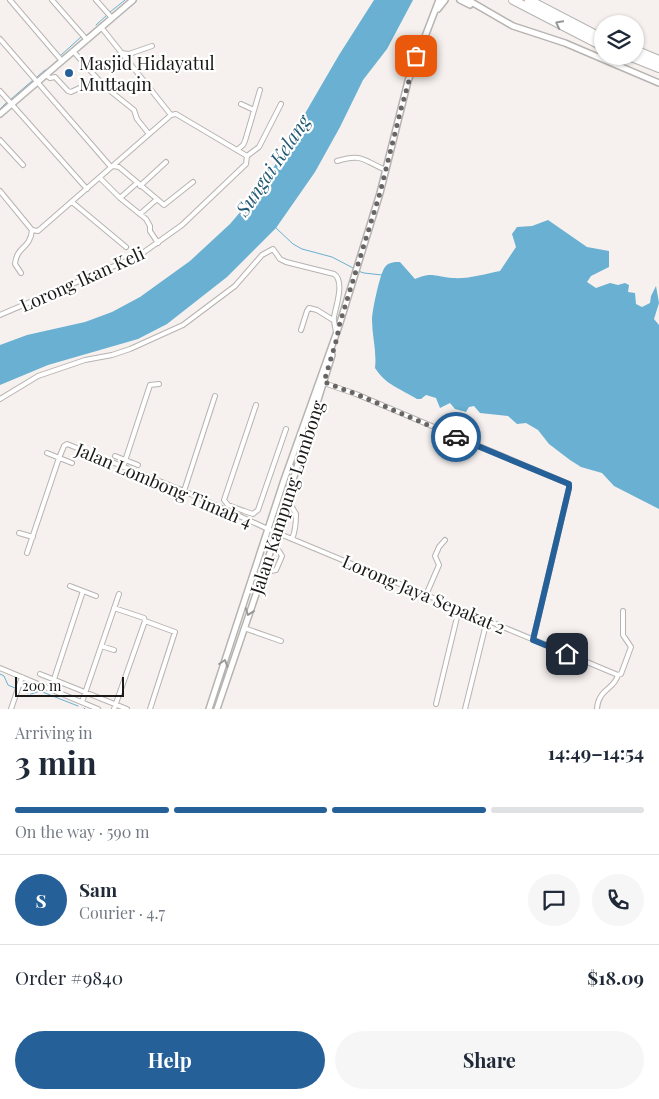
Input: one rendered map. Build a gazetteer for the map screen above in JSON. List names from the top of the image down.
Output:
{
  "streets": {
    "street": [
      "Lorong Ikan Keli",
      "Jalan Lombong Timah 4",
      "Jalan Kampung Lombong",
      "Lorong Jaya Sepakat 2"
    ]
  },
  "crossings": [
    ["Jalan Lombong Timah 4", "Jalan Kampung Lombong"],
    ["Jalan Lombong Timah 4", "Lorong Jaya Sepakat 2"],
    ["Jalan Kampung Lombong", "Lorong Jaya Sepakat 2"]
  ],
  "water": ["Sungai Kelang"],
  "places": ["Masjid Hidayatul Muttaqin"],
  "scale_bar": "200 m",
  "page": {
    "scale": "200 m",
    "heading": ["3 min", "Arriving in", "14:49–14:54"],
    "panel": [
      "Sam",
      "Courier · 4.7",
      "Order #9840",
      "$18.09"
    ],
    "bar": "On the way · 590 m",
    "round": "S",
    "buttons": ["Help", "Share"]
  }
}
